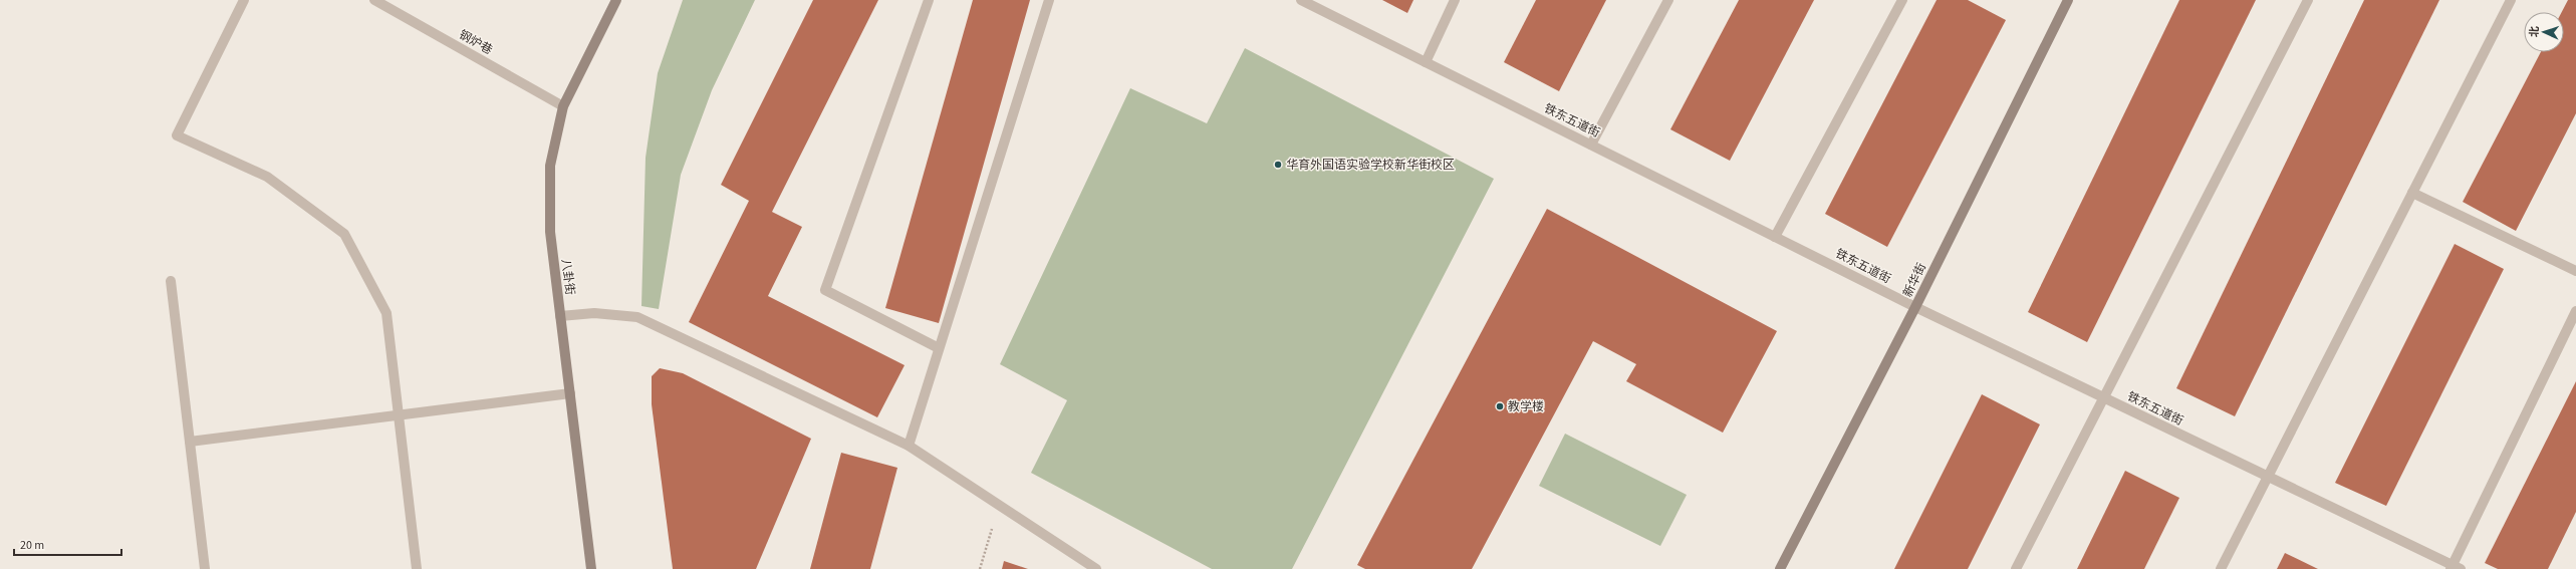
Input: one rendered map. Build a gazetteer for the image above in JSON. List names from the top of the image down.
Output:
{
  "streets": {
    "street": [
      "钢炉巷",
      "铁东五道街",
      "八卦街",
      "新华街"
    ]
  },
  "crossings": [
    ["钢炉巷", "八卦街"],
    ["铁东五道街", "新华街"]
  ],
  "places": ["华育外国语实验学校新华街校区", "教学楼"],
  "scale_bar": "20 m",
  "north": "left"
}
